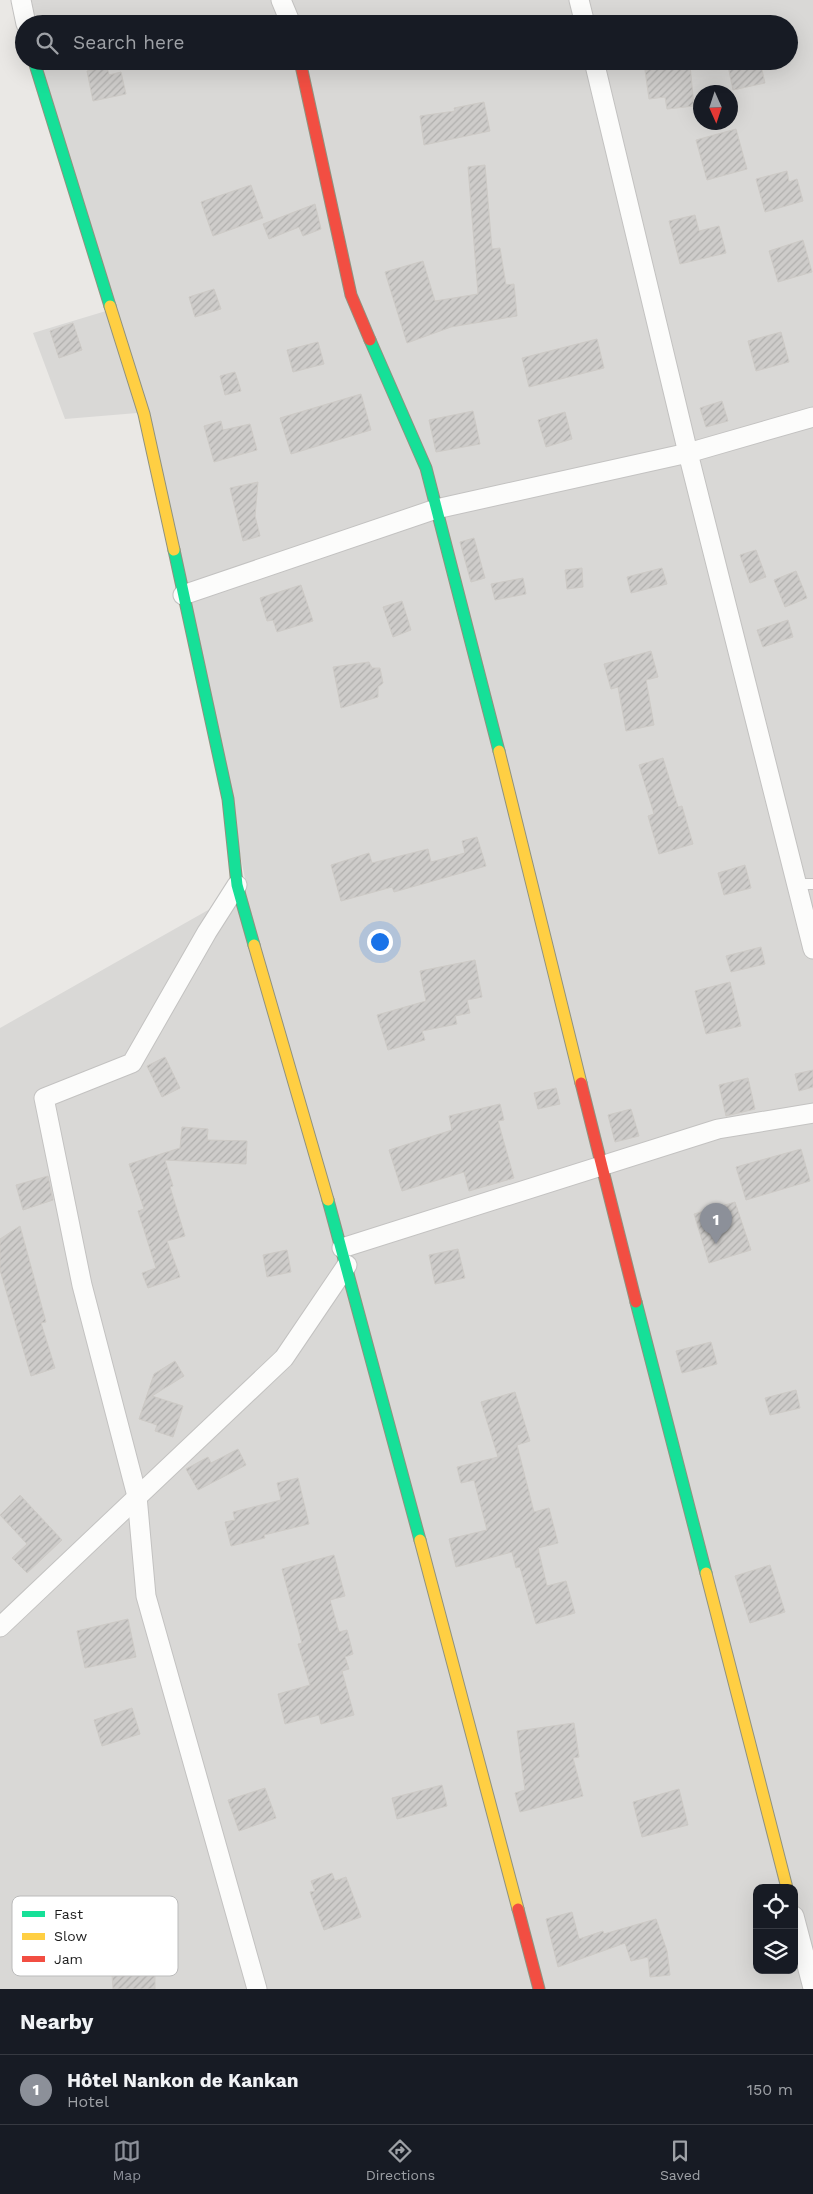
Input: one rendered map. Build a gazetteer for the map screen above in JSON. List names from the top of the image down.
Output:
{
  "legend": ["Fast", "Slow", "Jam"],
  "north": "bottom",
  "page": {
    "search": "Search here",
    "pins": "1",
    "heading": "Nearby",
    "list": [
      {
        "mark": "1",
        "name": "Hôtel Nankon de Kankan",
        "note": "Hotel",
        "value": "150 m"
      }
    ],
    "nav": ["Map", "Directions", "Saved"]
  }
}
